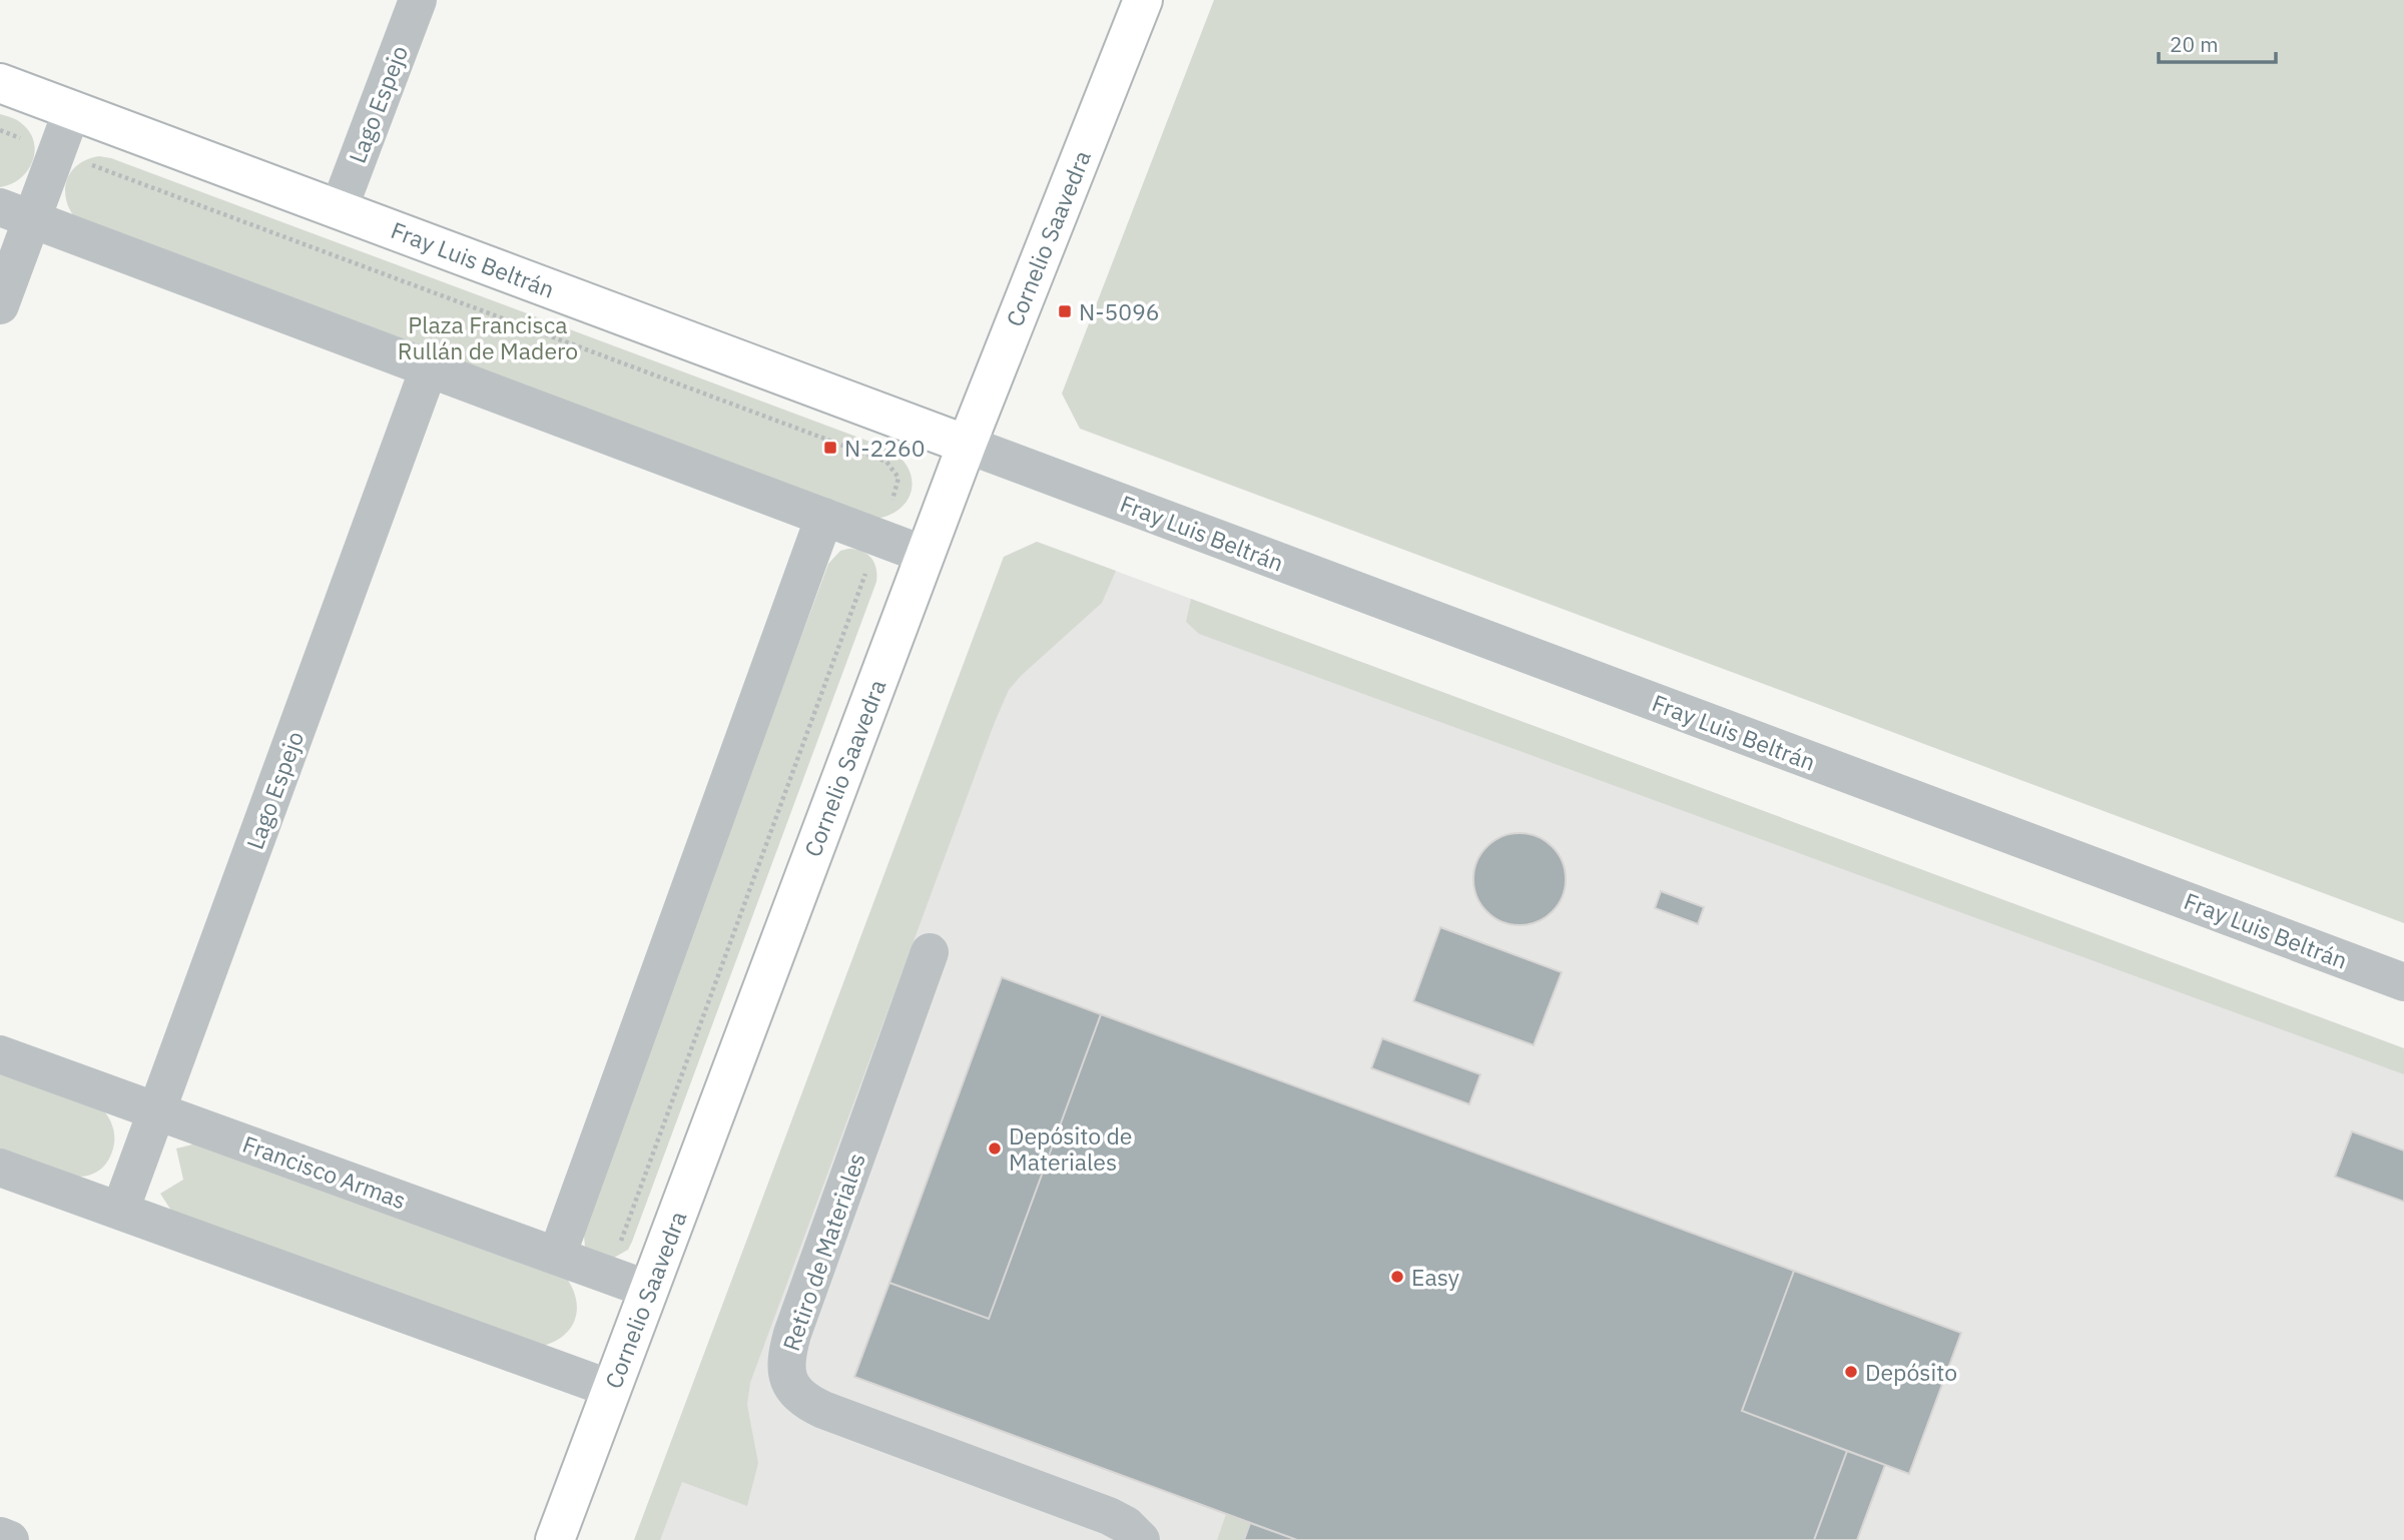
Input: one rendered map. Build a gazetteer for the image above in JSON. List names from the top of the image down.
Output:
{
  "streets": {
    "main road": ["Cornelio Saavedra", "Fray Luis Beltrán"],
    "street": ["Lago Espejo", "Francisco Armas", "Retiro de Materiales"]
  },
  "crossings": [
    ["Lago Espejo", "Fray Luis Beltrán"],
    ["Lago Espejo", "Francisco Armas"],
    ["Cornelio Saavedra", "Fray Luis Beltrán"],
    ["Cornelio Saavedra", "Francisco Armas"]
  ],
  "parks": ["Plaza Francisca Rullán de Madero"],
  "places": {
    "transit": ["N-5096", "N-2260"],
    "other": ["Depósito de Materiales", "Easy", "Depósito"]
  },
  "scale_bar": "20 m"
}
